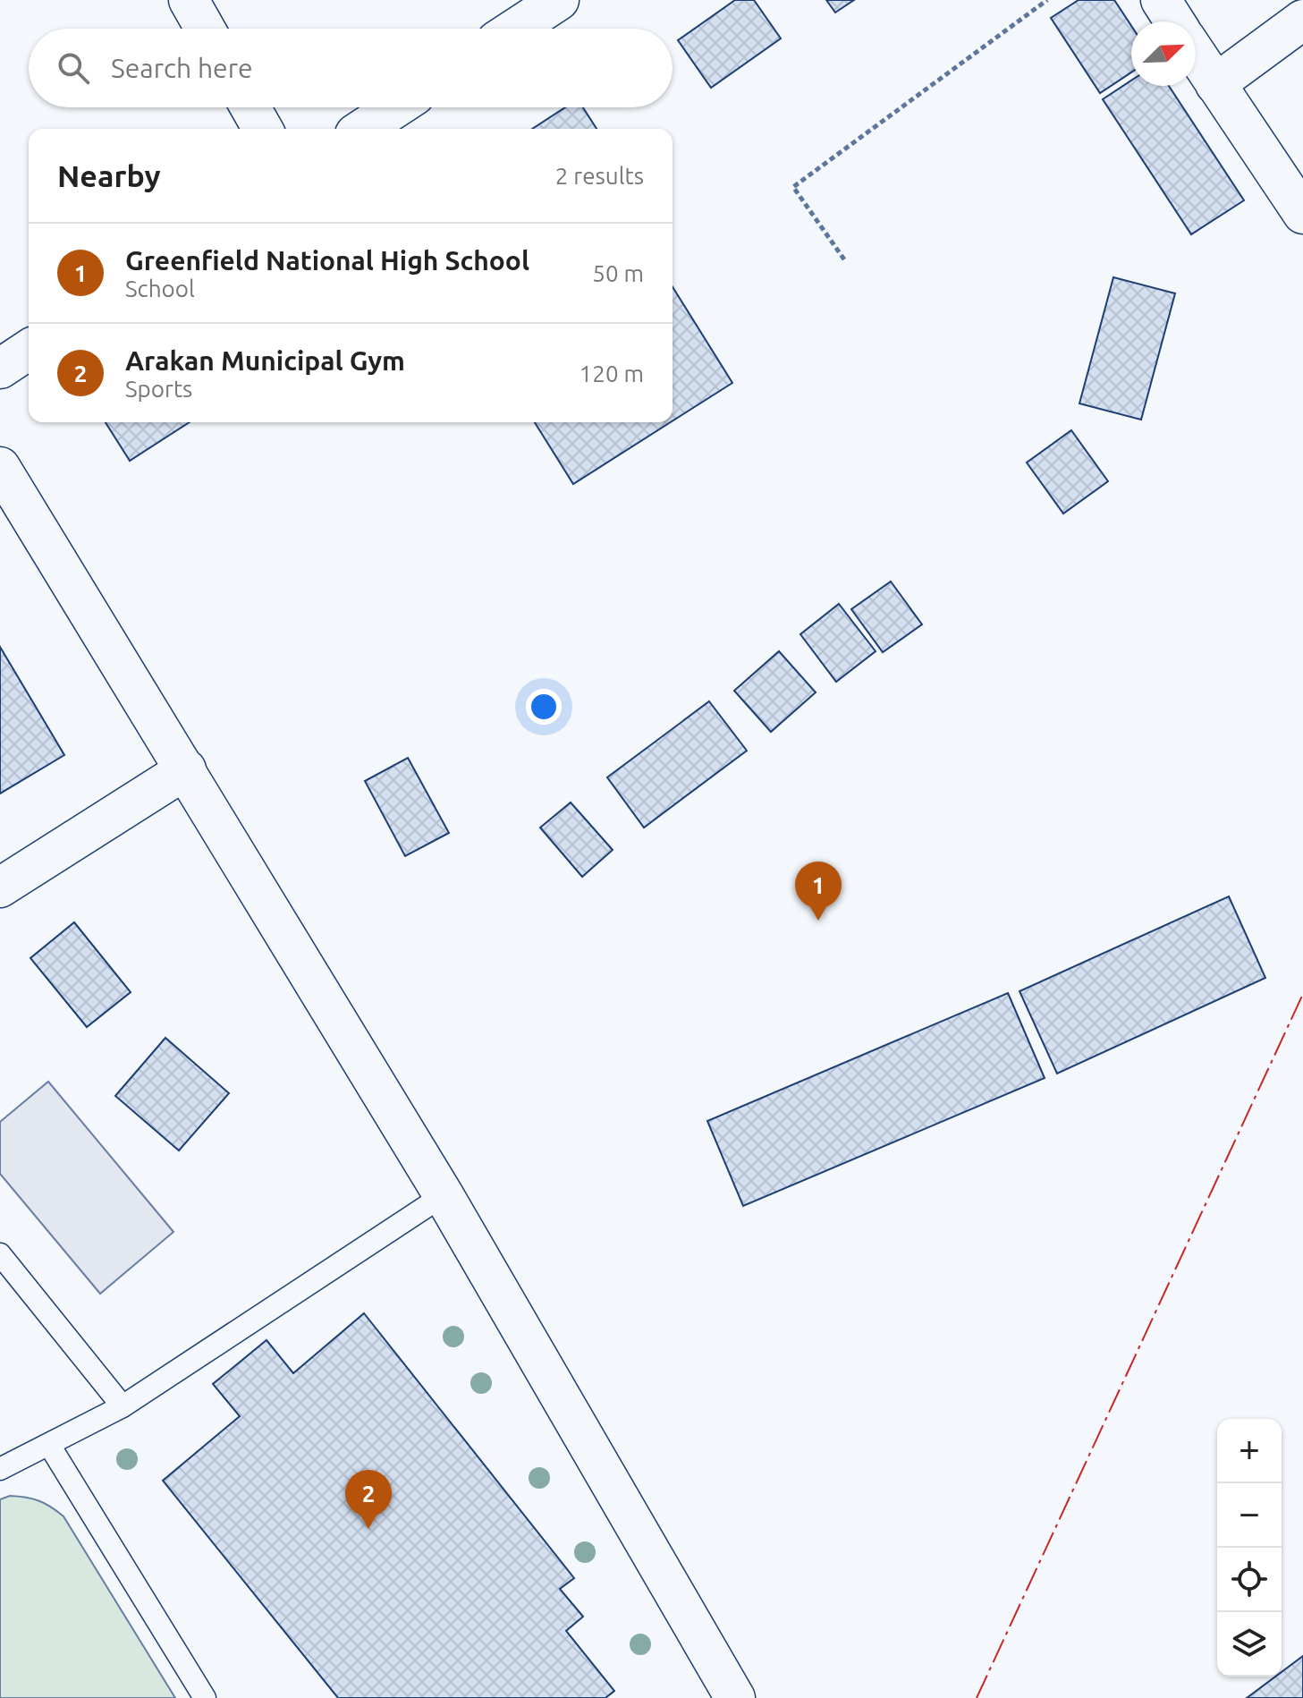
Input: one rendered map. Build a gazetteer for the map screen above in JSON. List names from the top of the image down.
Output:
{
  "north": "top right",
  "page": {
    "search": "Search here",
    "heading": ["Nearby", "2 results"],
    "list": [
      {
        "mark": "1",
        "name": "Greenfield National High School",
        "note": "School",
        "value": "50 m"
      },
      {
        "mark": "2",
        "name": "Arakan Municipal Gym",
        "note": "Sports",
        "value": "120 m"
      }
    ],
    "pins": ["1", "2"],
    "map_buttons": ["+", "−"]
  }
}
